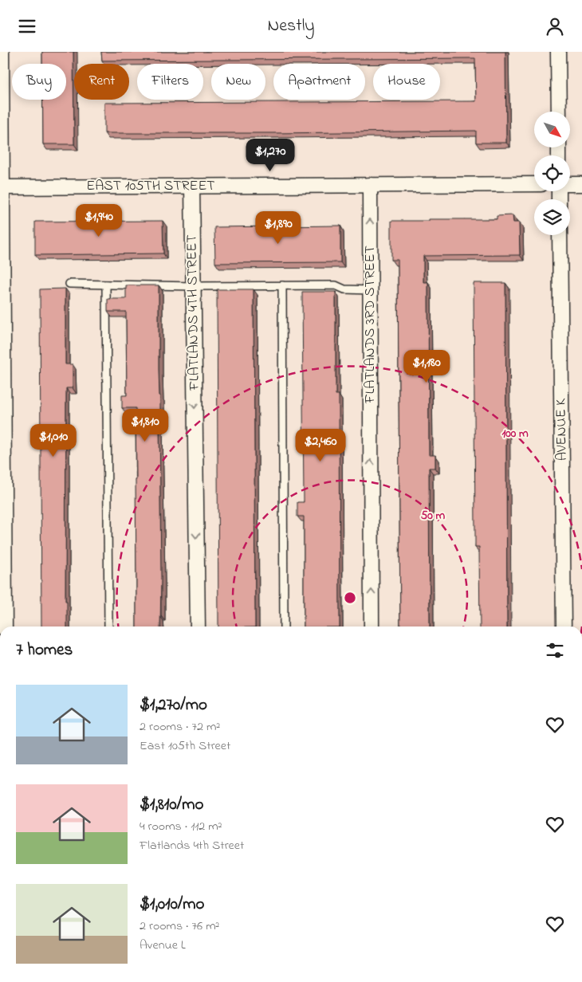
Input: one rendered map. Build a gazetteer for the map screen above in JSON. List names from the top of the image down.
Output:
{
  "streets": {
    "street": [
      "EAST 105TH STREET",
      "FLATLANDS 4TH STREET",
      "FLATLANDS 3RD STREET",
      "AVENUE K"
    ]
  },
  "crossings": [
    ["EAST 105TH STREET", "FLATLANDS 4TH STREET"],
    ["EAST 105TH STREET", "FLATLANDS 3RD STREET"]
  ],
  "one_way": ["FLATLANDS 4TH STREET", "FLATLANDS 3RD STREET"],
  "north": "bottom right",
  "page": {
    "header": "Nestly",
    "chip": [
      "Buy",
      "Rent",
      "Filters",
      "New",
      "Apartment",
      "House"
    ],
    "price": [
      "$1,270",
      "$1,940",
      "$1,890",
      "$1,180",
      "$1,810",
      "$1,010",
      "$2,460"
    ],
    "heading": "7 homes",
    "list": [
      {
        "name": "$1,270/mo",
        "note": "2 rooms · 72 m² · East 105th Street"
      },
      {
        "name": "$1,810/mo",
        "note": "4 rooms · 112 m² · Flatlands 4th Street"
      },
      {
        "name": "$1,010/mo",
        "note": "2 rooms · 76 m² · Avenue L"
      }
    ]
  },
  "rings": ["100 m", "50 m"]
}
